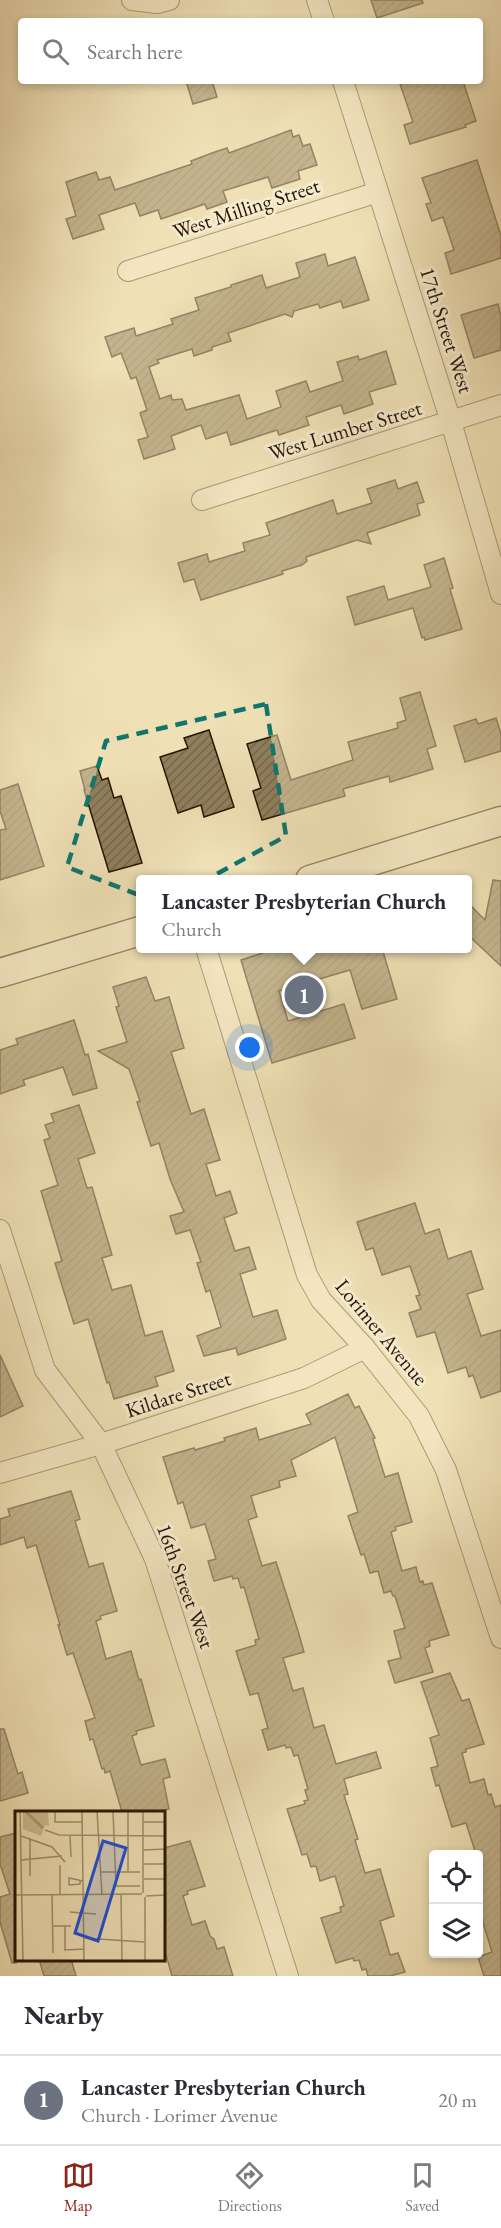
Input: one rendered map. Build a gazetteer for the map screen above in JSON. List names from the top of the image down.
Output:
{
  "streets": {
    "street": [
      "West Milling Street",
      "17th Street West",
      "West Lumber Street",
      "Lorimer Avenue",
      "Kildare Street",
      "16th Street West"
    ]
  },
  "crossings": [
    ["West Milling Street", "17th Street West"],
    ["17th Street West", "West Lumber Street"],
    ["Lorimer Avenue", "Kildare Street"],
    ["Kildare Street", "16th Street West"]
  ],
  "page": {
    "search": "Search here",
    "popup": ["Lancaster Presbyterian Church", "Church"],
    "pins": "1",
    "heading": "Nearby",
    "list": [
      {
        "mark": "1",
        "name": "Lancaster Presbyterian Church",
        "note": "Church · Lorimer Avenue",
        "value": "20 m"
      }
    ],
    "nav": ["Map", "Directions", "Saved"]
  }
}
